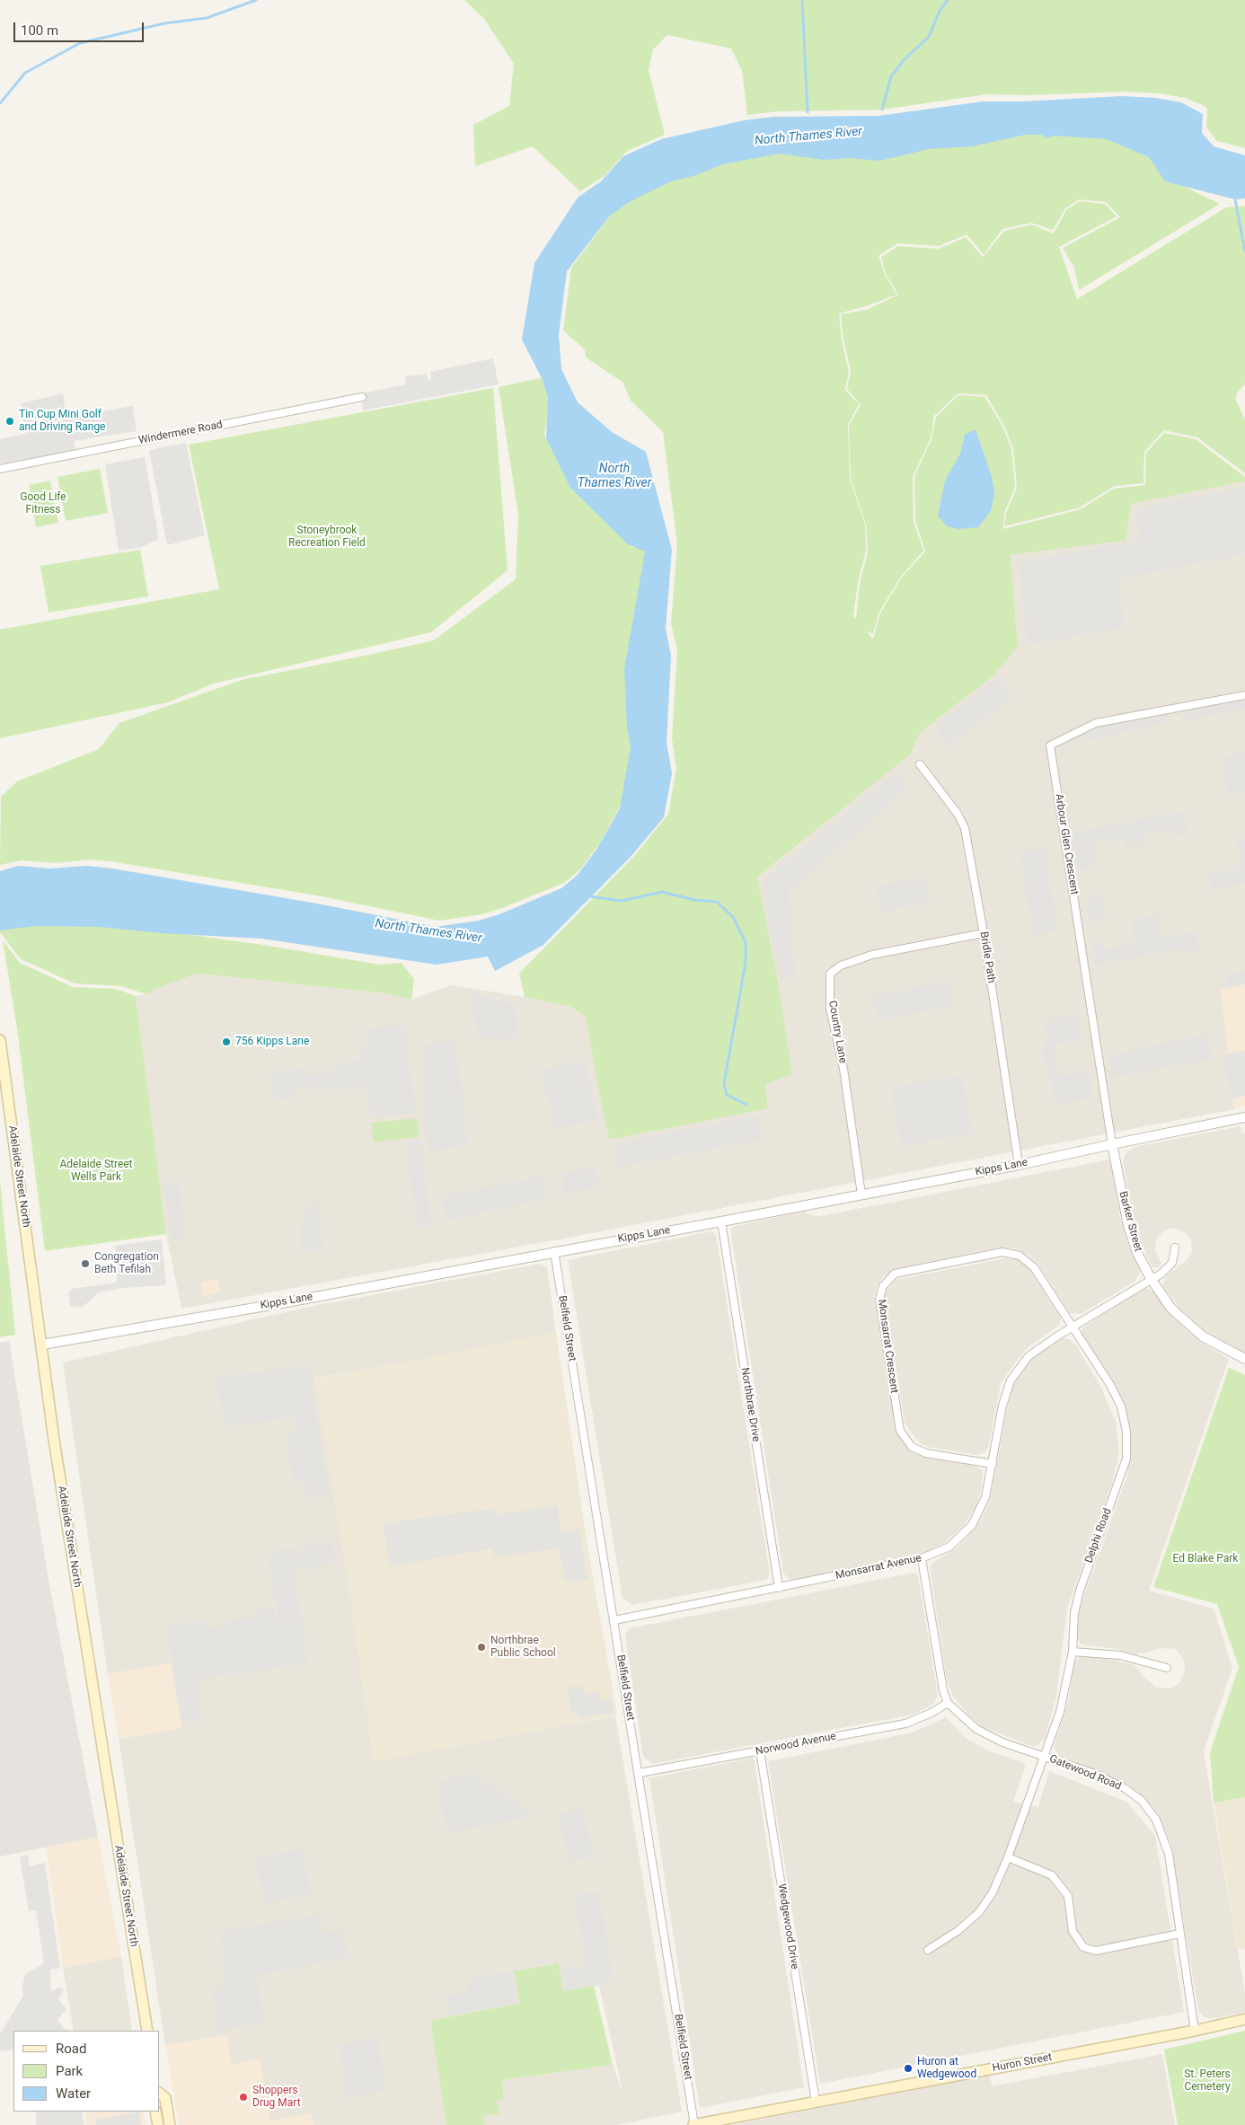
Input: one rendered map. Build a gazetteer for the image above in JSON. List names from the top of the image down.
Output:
{
  "streets": {
    "main road": ["Adelaide Street North", "Huron Street"],
    "street": [
      "Windermere Road",
      "Arbour Glen Crescent",
      "Bridle Path",
      "Country Lane",
      "Kipps Lane",
      "Barker Street",
      "Belfield Street",
      "Monsarrat Crescent",
      "Northbrae Drive",
      "Delphi Road",
      "Monsarrat Avenue",
      "Norwood Avenue",
      "Gatewood Road",
      "Wedgewood Drive"
    ]
  },
  "crossings": [
    ["Arbour Glen Crescent", "Kipps Lane"],
    ["Arbour Glen Crescent", "Barker Street"],
    ["Bridle Path", "Country Lane"],
    ["Bridle Path", "Kipps Lane"],
    ["Country Lane", "Kipps Lane"],
    ["Kipps Lane", "Adelaide Street North"],
    ["Kipps Lane", "Barker Street"],
    ["Kipps Lane", "Belfield Street"],
    ["Kipps Lane", "Northbrae Drive"],
    ["Barker Street", "Monsarrat Avenue"],
    ["Belfield Street", "Monsarrat Avenue"],
    ["Belfield Street", "Norwood Avenue"],
    ["Belfield Street", "Huron Street"],
    ["Monsarrat Crescent", "Delphi Road"],
    ["Monsarrat Crescent", "Monsarrat Avenue"],
    ["Northbrae Drive", "Monsarrat Avenue"],
    ["Delphi Road", "Monsarrat Avenue"],
    ["Delphi Road", "Gatewood Road"],
    ["Norwood Avenue", "Gatewood Road"],
    ["Norwood Avenue", "Wedgewood Drive"],
    ["Gatewood Road", "Huron Street"],
    ["Wedgewood Drive", "Huron Street"]
  ],
  "water": ["North Thames River"],
  "parks": [
    "Good Life Fitness",
    "Stoneybrook Recreation Field",
    "Adelaide Street Wells Park",
    "Ed Blake Park",
    "St. Peters Cemetery"
  ],
  "places": [
    "Tin Cup Mini Golf and Driving Range",
    "756 Kipps Lane",
    "Congregation Beth Tefilah",
    "Northbrae Public School",
    "Huron at Wedgewood",
    "Shoppers Drug Mart"
  ],
  "legend": ["Road", "Park", "Water"],
  "scale_bar": "100 m"
}
